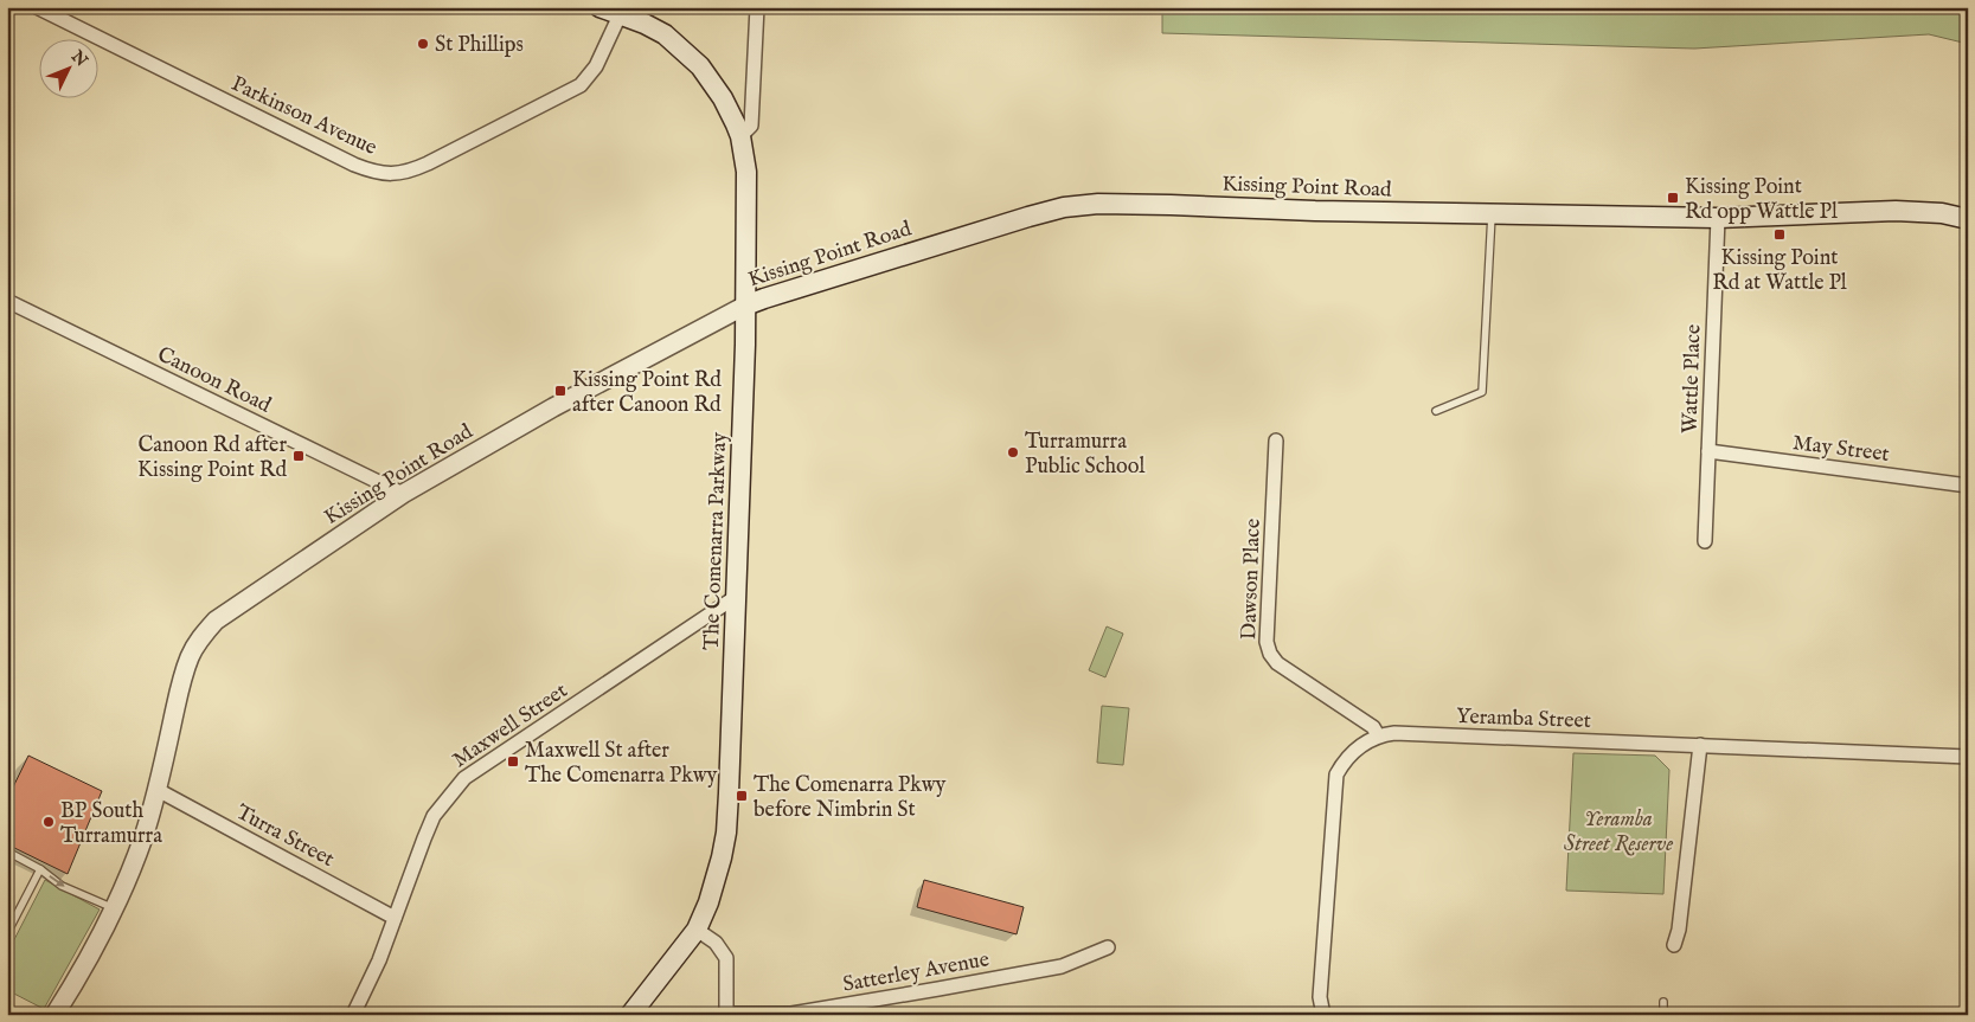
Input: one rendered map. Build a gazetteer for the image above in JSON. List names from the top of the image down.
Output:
{
  "streets": {
    "main road": ["Kissing Point Road", "The Comenarra Parkway"],
    "street": [
      "Parkinson Avenue",
      "Canoon Road",
      "Wattle Place",
      "May Street",
      "Dawson Place",
      "Yeramba Street",
      "Maxwell Street",
      "Turra Street",
      "Satterley Avenue"
    ]
  },
  "crossings": [
    ["Parkinson Avenue", "The Comenarra Parkway"],
    ["Kissing Point Road", "Canoon Road"],
    ["Kissing Point Road", "Wattle Place"],
    ["Kissing Point Road", "The Comenarra Parkway"],
    ["Kissing Point Road", "Turra Street"],
    ["Wattle Place", "May Street"],
    ["The Comenarra Parkway", "Maxwell Street"],
    ["Dawson Place", "Yeramba Street"],
    ["Maxwell Street", "Turra Street"]
  ],
  "parks": ["Yeramba Street Reserve"],
  "places": {
    "other": ["St Phillips", "Turramurra Public School", "BP South Turramurra"],
    "transit": [
      "Kissing Point Rd opp Wattle Pl",
      "Kissing Point Rd at Wattle Pl",
      "Kissing Point Rd after Canoon Rd",
      "Canoon Rd after Kissing Point Rd",
      "Maxwell St after The Comenarra Pkwy",
      "The Comenarra Pkwy before Nimbrin St"
    ]
  },
  "north": "top right"
}
